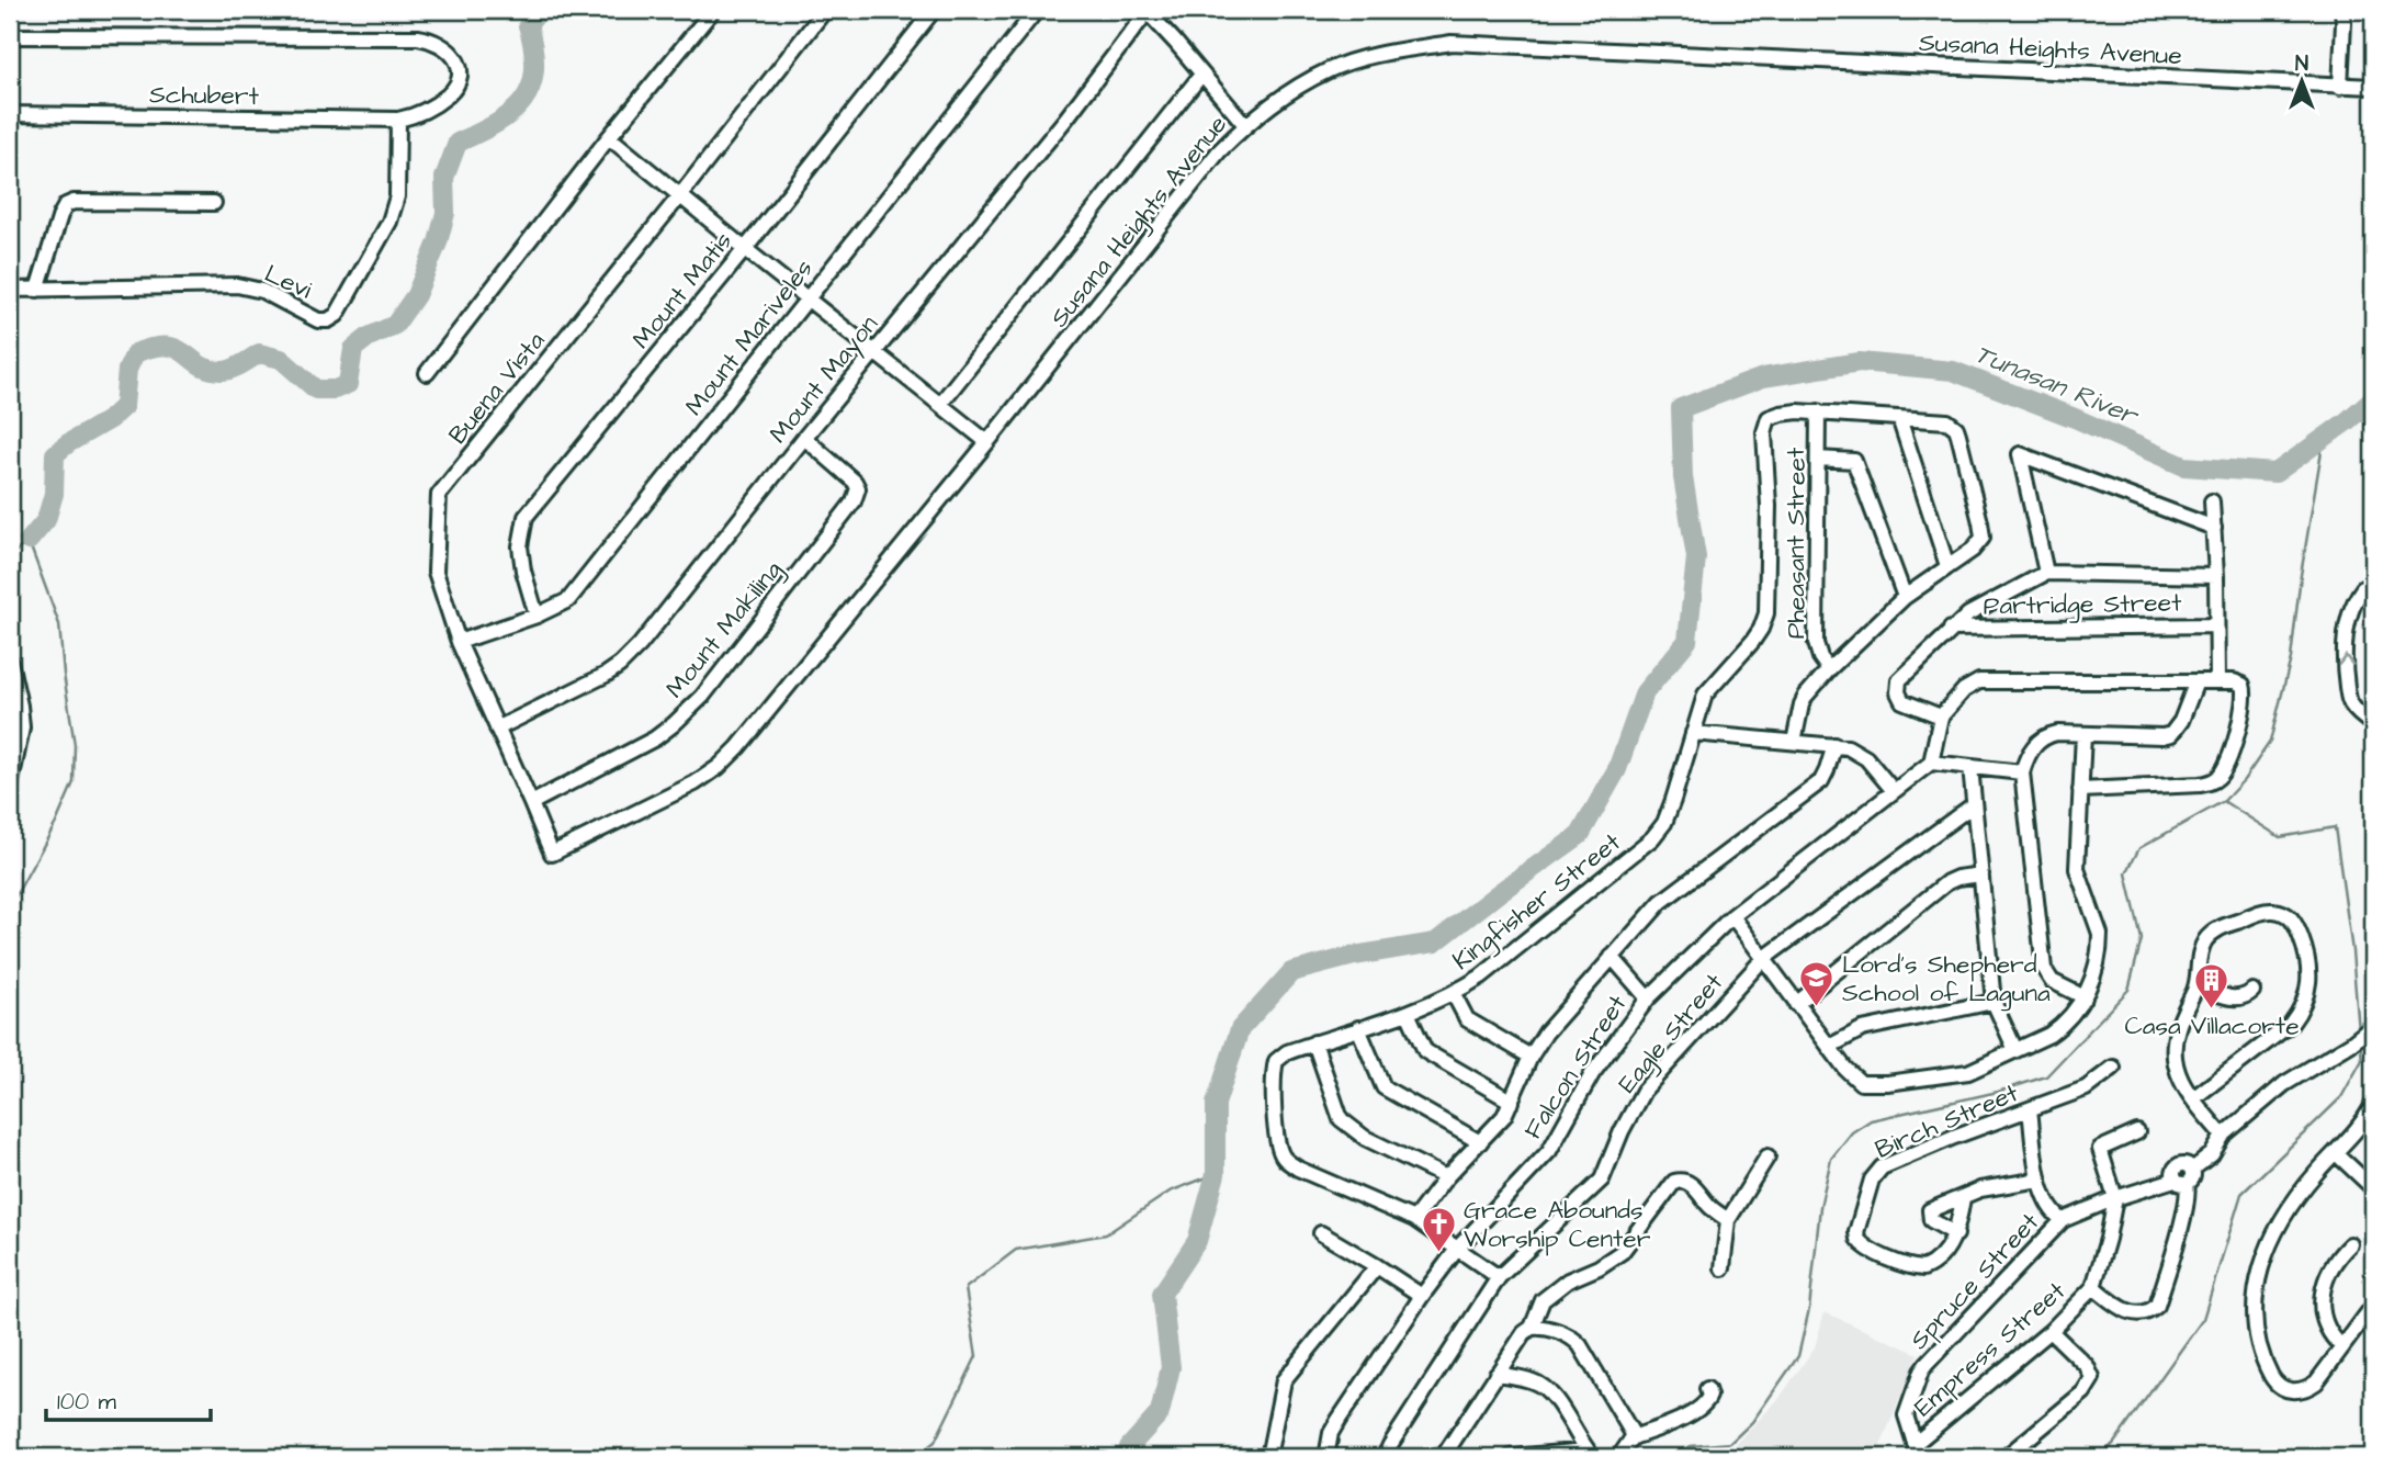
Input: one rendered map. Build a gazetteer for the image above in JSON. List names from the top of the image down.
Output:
{
  "streets": {
    "street": [
      "Susana Heights Avenue",
      "Schubert",
      "Levi",
      "Mount Matis",
      "Mount Mariveles",
      "Mount Mayon",
      "Buena Vista",
      "Pheasant Street",
      "Partridge Street",
      "Mount Makiling",
      "Kingfisher Street",
      "Eagle Street",
      "Falcon Street",
      "Birch Street",
      "Spruce Street",
      "Empress Street"
    ]
  },
  "crossings": [
    ["Susana Heights Avenue", "Buena Vista"],
    ["Schubert", "Levi"],
    ["Mount Matis", "Mount Mariveles"],
    ["Mount Mariveles", "Buena Vista"],
    ["Mount Mayon", "Buena Vista"],
    ["Mount Mayon", "Mount Makiling"],
    ["Buena Vista", "Mount Makiling"],
    ["Pheasant Street", "Kingfisher Street"],
    ["Kingfisher Street", "Eagle Street"],
    ["Kingfisher Street", "Falcon Street"],
    ["Spruce Street", "Empress Street"]
  ],
  "water": ["Tunasan River"],
  "places": {
    "school or university": ["Lord's Shepherd School of Laguna"],
    "building": ["Casa Villacorte"],
    "church": ["Grace Abounds Worship Center"]
  },
  "scale_bar": "100 m",
  "north": "top"
}
